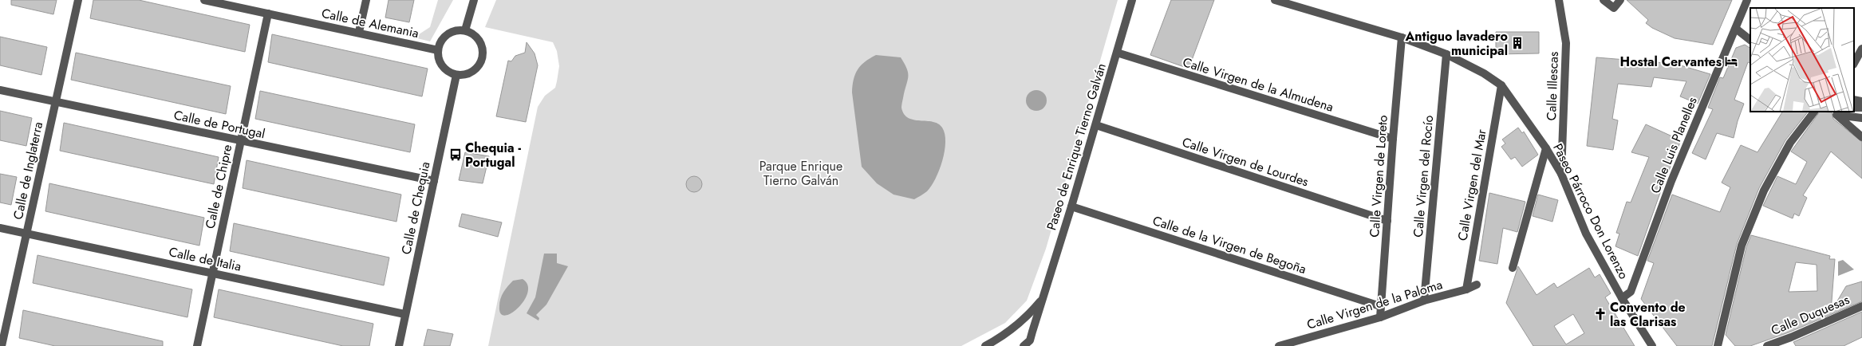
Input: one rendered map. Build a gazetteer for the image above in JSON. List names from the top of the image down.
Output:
{
  "streets": {
    "street": [
      "Calle de Alemania",
      "Calle Virgen de la Almudena",
      "Calle Illescas",
      "Calle de Portugal",
      "Calle Luis Planelles",
      "Paseo de Enrique Tierno Galván",
      "Calle Virgen de Lourdes",
      "Calle de Inglaterra",
      "Calle Virgen de Loreto",
      "Calle Virgen del Rocío",
      "Calle Virgen del Mar",
      "Calle de Chipre",
      "Calle de Chequia",
      "Paseo Párroco Don Lorenzo",
      "Calle de la Virgen de Begoña",
      "Calle de Italia",
      "Calle Virgen de la Paloma",
      "Calle Duquesas"
    ]
  },
  "crossings": [
    ["Calle de Alemania", "Calle de Chipre"],
    ["Calle de Alemania", "Calle de Chequia"],
    ["Calle Virgen de la Almudena", "Paseo de Enrique Tierno Galván"],
    ["Calle Virgen de la Almudena", "Calle Virgen de Loreto"],
    ["Calle Illescas", "Paseo Párroco Don Lorenzo"],
    ["Calle de Portugal", "Calle de Inglaterra"],
    ["Calle de Portugal", "Calle de Chipre"],
    ["Calle de Portugal", "Calle de Chequia"],
    ["Calle Luis Planelles", "Paseo Párroco Don Lorenzo"],
    ["Paseo de Enrique Tierno Galván", "Calle Virgen de Lourdes"],
    ["Paseo de Enrique Tierno Galván", "Calle de la Virgen de Begoña"],
    ["Calle Virgen de Lourdes", "Calle Virgen de Loreto"],
    ["Calle de Inglaterra", "Calle de Italia"],
    ["Calle Virgen de Loreto", "Paseo Párroco Don Lorenzo"],
    ["Calle Virgen de Loreto", "Calle de la Virgen de Begoña"],
    ["Calle Virgen de Loreto", "Calle Virgen de la Paloma"],
    ["Calle Virgen del Rocío", "Paseo Párroco Don Lorenzo"],
    ["Calle Virgen del Rocío", "Calle Virgen de la Paloma"],
    ["Calle Virgen del Mar", "Paseo Párroco Don Lorenzo"],
    ["Calle Virgen del Mar", "Calle Virgen de la Paloma"],
    ["Calle de Chipre", "Calle de Italia"],
    ["Calle de Chequia", "Calle de Italia"]
  ],
  "parks": ["Parque Enrique Tierno Galván"],
  "places": {
    "building": ["Antiguo lavadero municipal"],
    "hotel": ["Hostal Cervantes"],
    "bus stop": ["Chequia - Portugal"],
    "church": ["Convento de las Clarisas"]
  }
}
